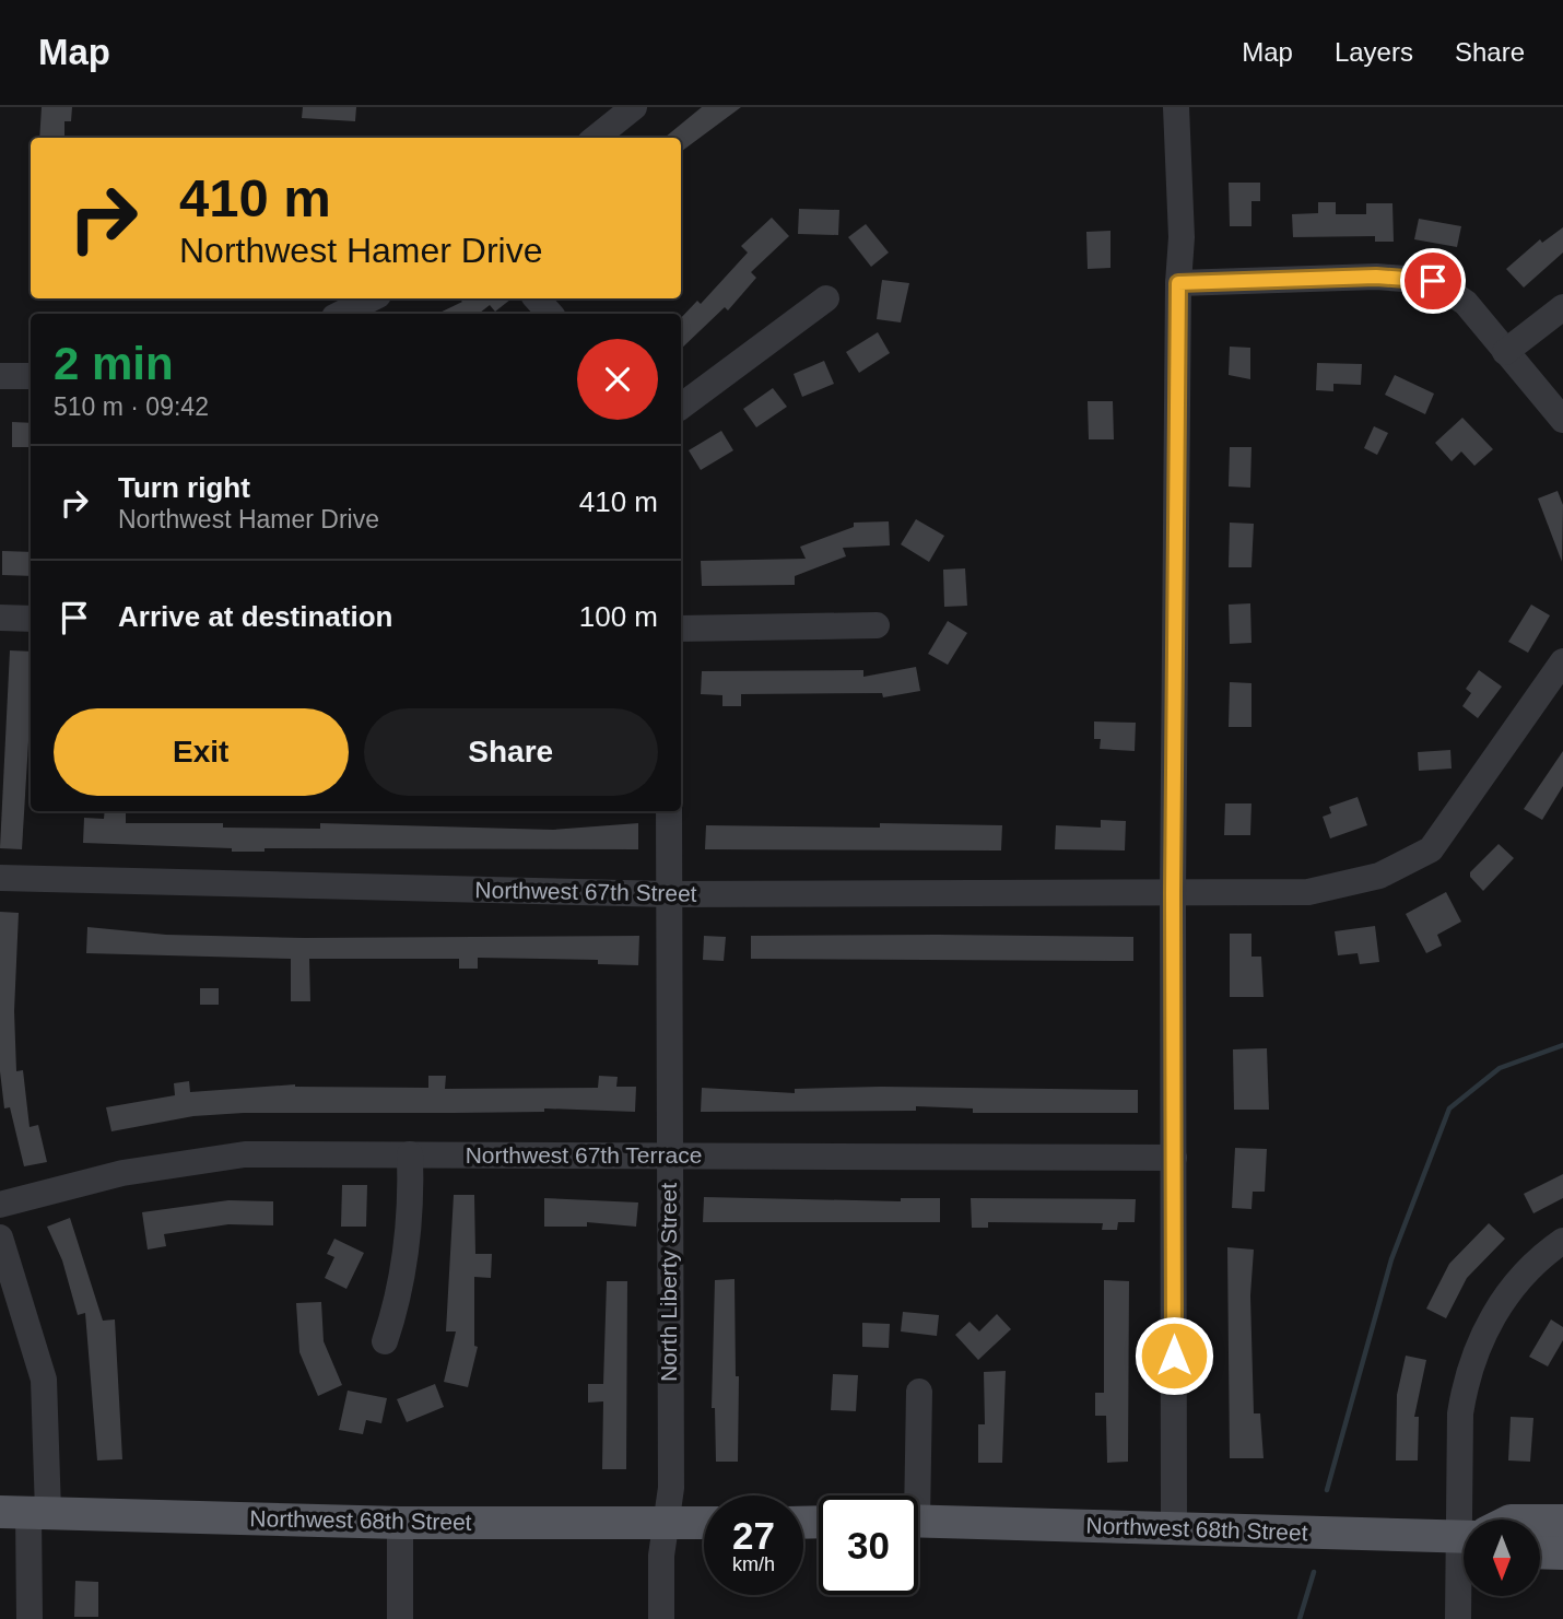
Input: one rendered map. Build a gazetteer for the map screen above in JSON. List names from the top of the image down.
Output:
{
  "streets": {
    "main road": ["Northwest 68th Street"],
    "street": ["Northwest 67th Street", "Northwest 67th Terrace", "North Liberty Street"]
  },
  "crossings": [
    ["Northwest 67th Street", "North Liberty Street"],
    ["Northwest 67th Terrace", "North Liberty Street"],
    ["North Liberty Street", "Northwest 68th Street"]
  ],
  "north": "bottom",
  "page": {
    "header": "Map",
    "nav": ["Map", "Layers", "Share"],
    "turn": ["410 m", "Northwest Hamer Drive"],
    "heading": ["2 min", "510 m · 09:42"],
    "list": [
      {
        "name": "Turn right",
        "note": "Northwest Hamer Drive",
        "value": "410 m"
      },
      {
        "name": "Arrive at destination",
        "value": "100 m"
      }
    ],
    "buttons": ["Exit", "Share"],
    "speed": "27 km/h",
    "limit": "30"
  }
}
